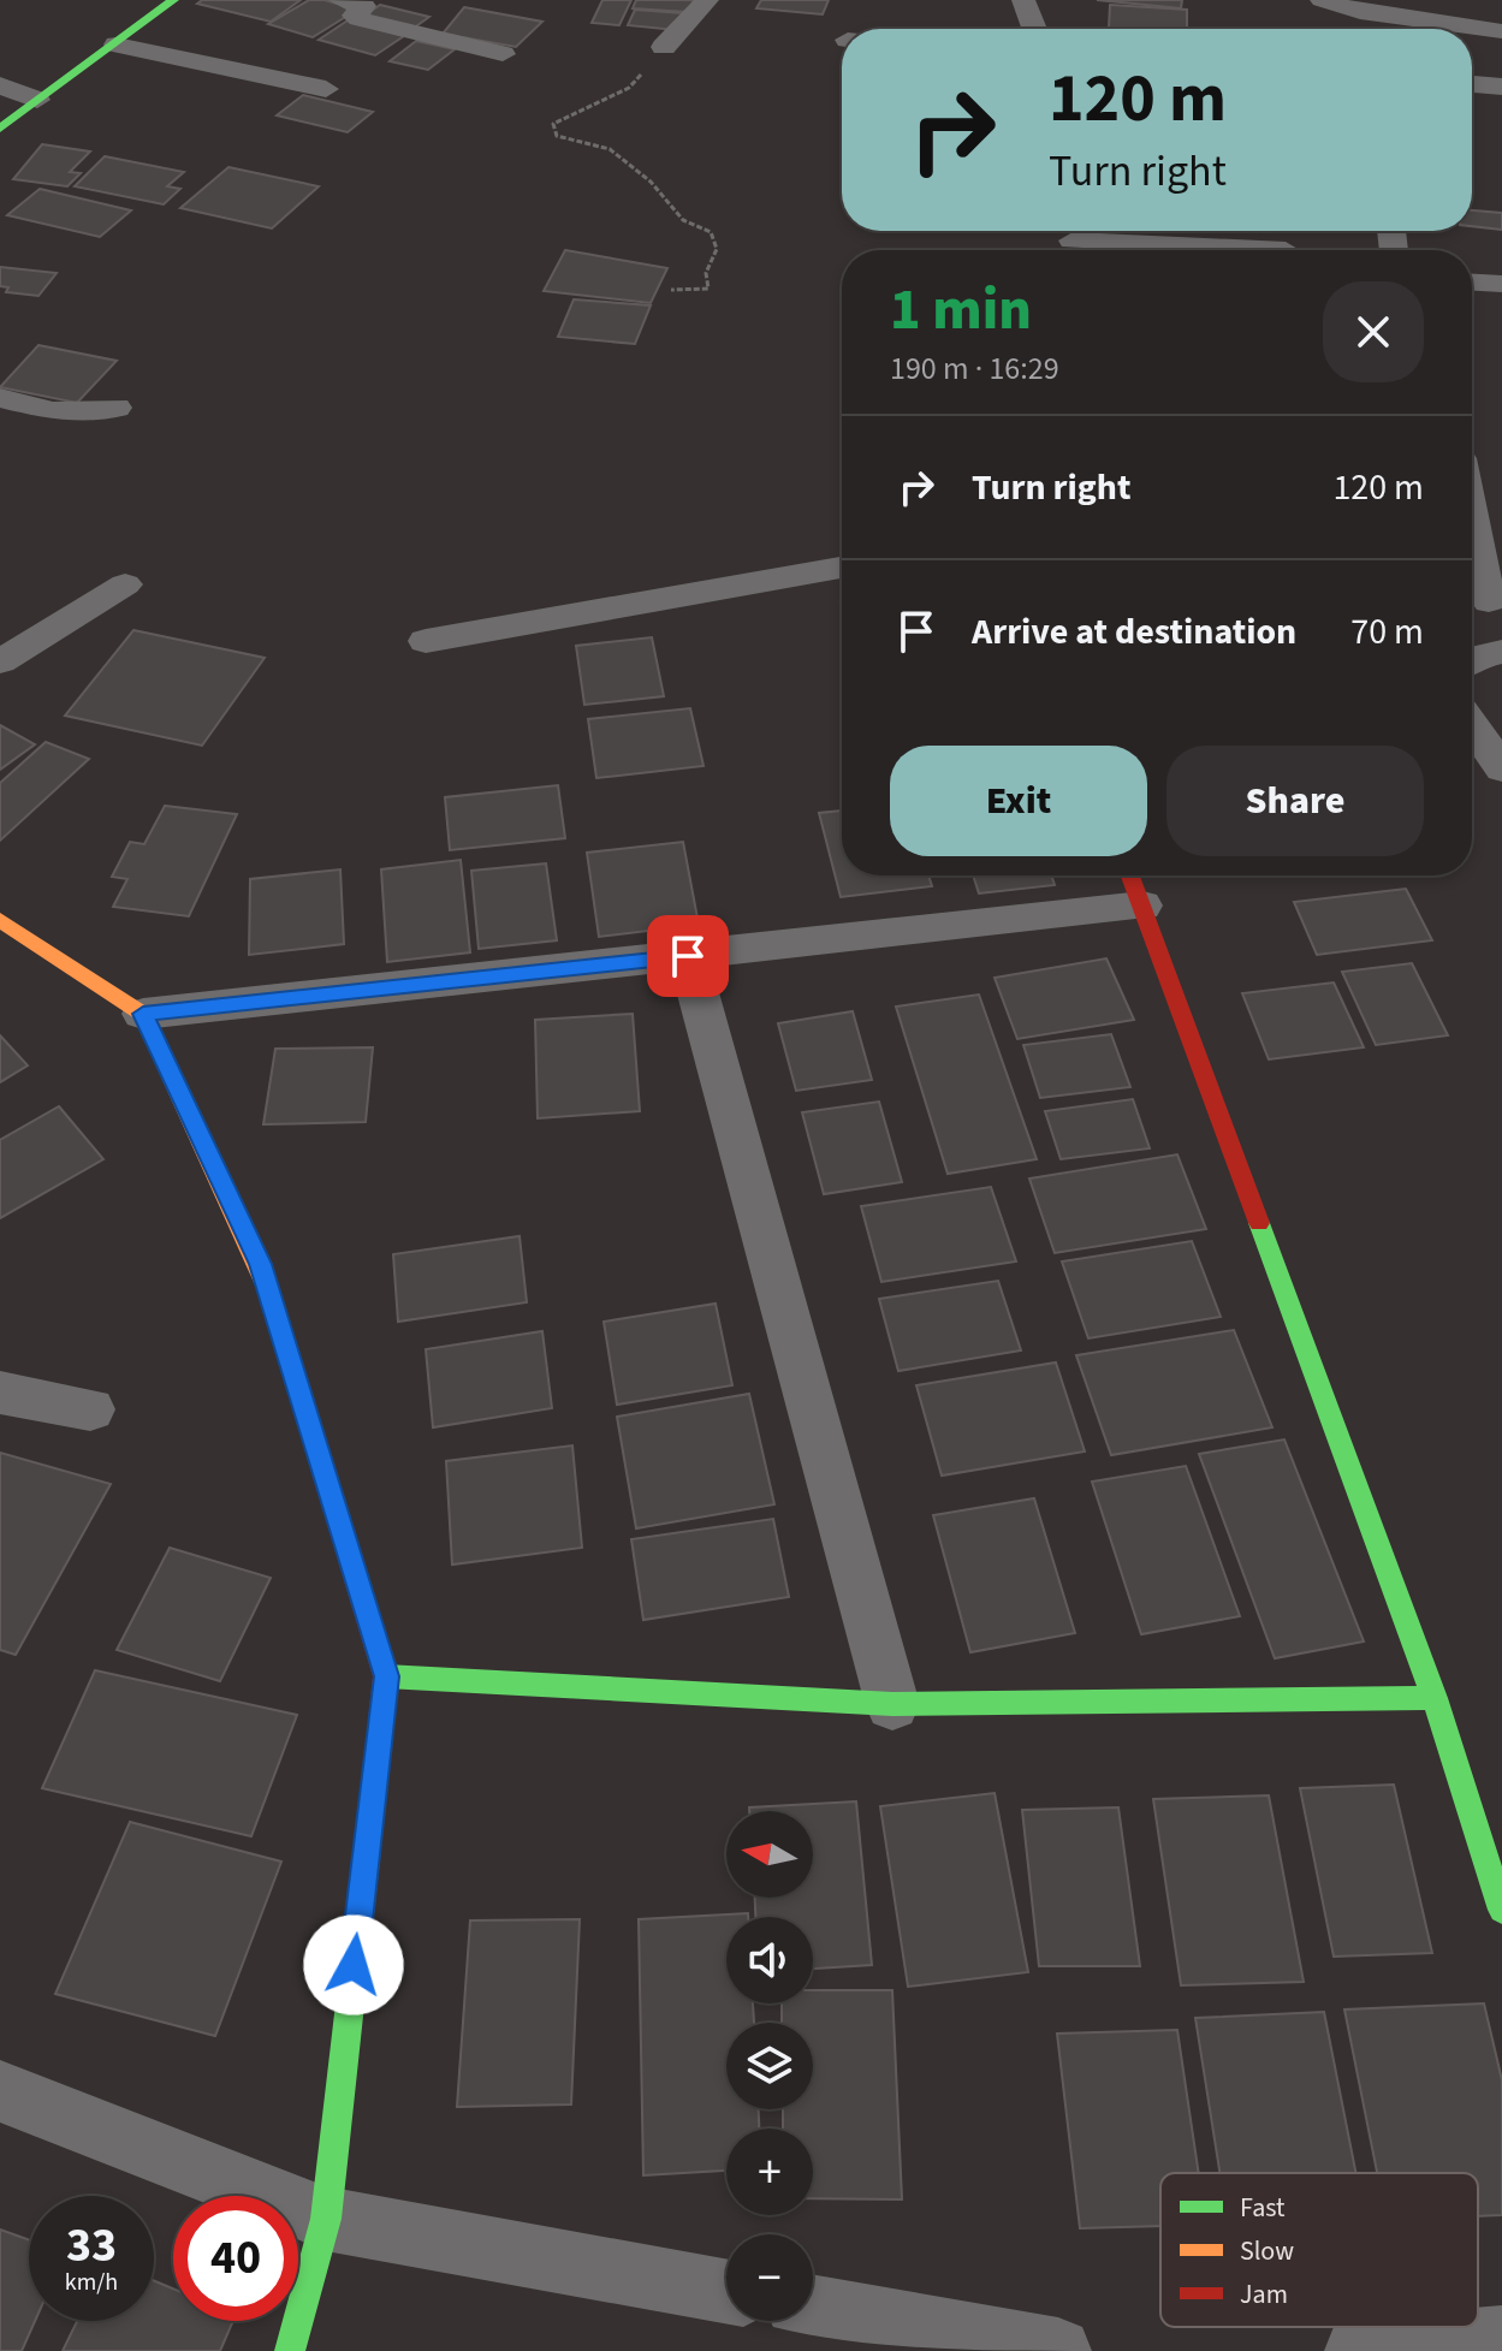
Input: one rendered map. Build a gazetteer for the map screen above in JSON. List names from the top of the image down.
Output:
{
  "legend": ["Fast", "Slow", "Jam"],
  "north": "left",
  "page": {
    "turn": ["120 m", "Turn right"],
    "heading": ["1 min", "190 m · 16:29"],
    "list": [
      {
        "name": "Turn right",
        "value": "120 m"
      },
      {
        "name": "Arrive at destination",
        "value": "70 m"
      }
    ],
    "buttons": ["Exit", "Share"],
    "map_buttons": ["+", "−"],
    "speed": "33 km/h",
    "limit": "40"
  }
}
